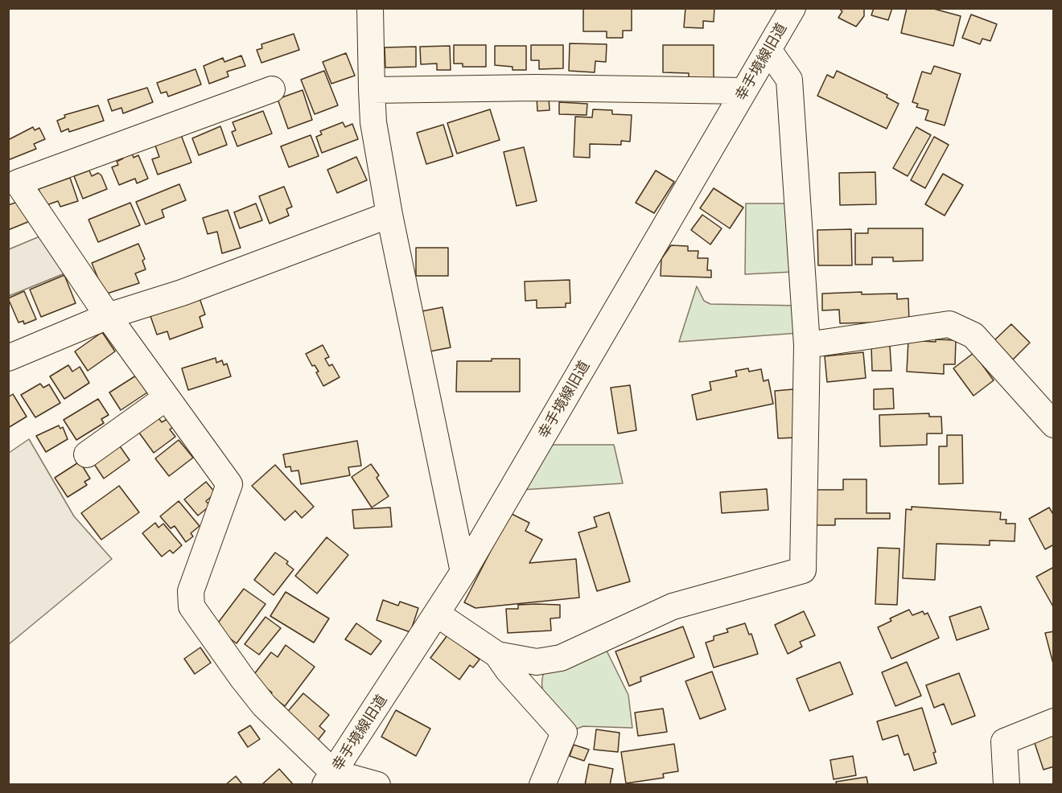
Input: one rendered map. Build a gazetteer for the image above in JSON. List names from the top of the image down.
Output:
{
  "streets": {
    "street": ["幸手境線旧道"]
  }
}
